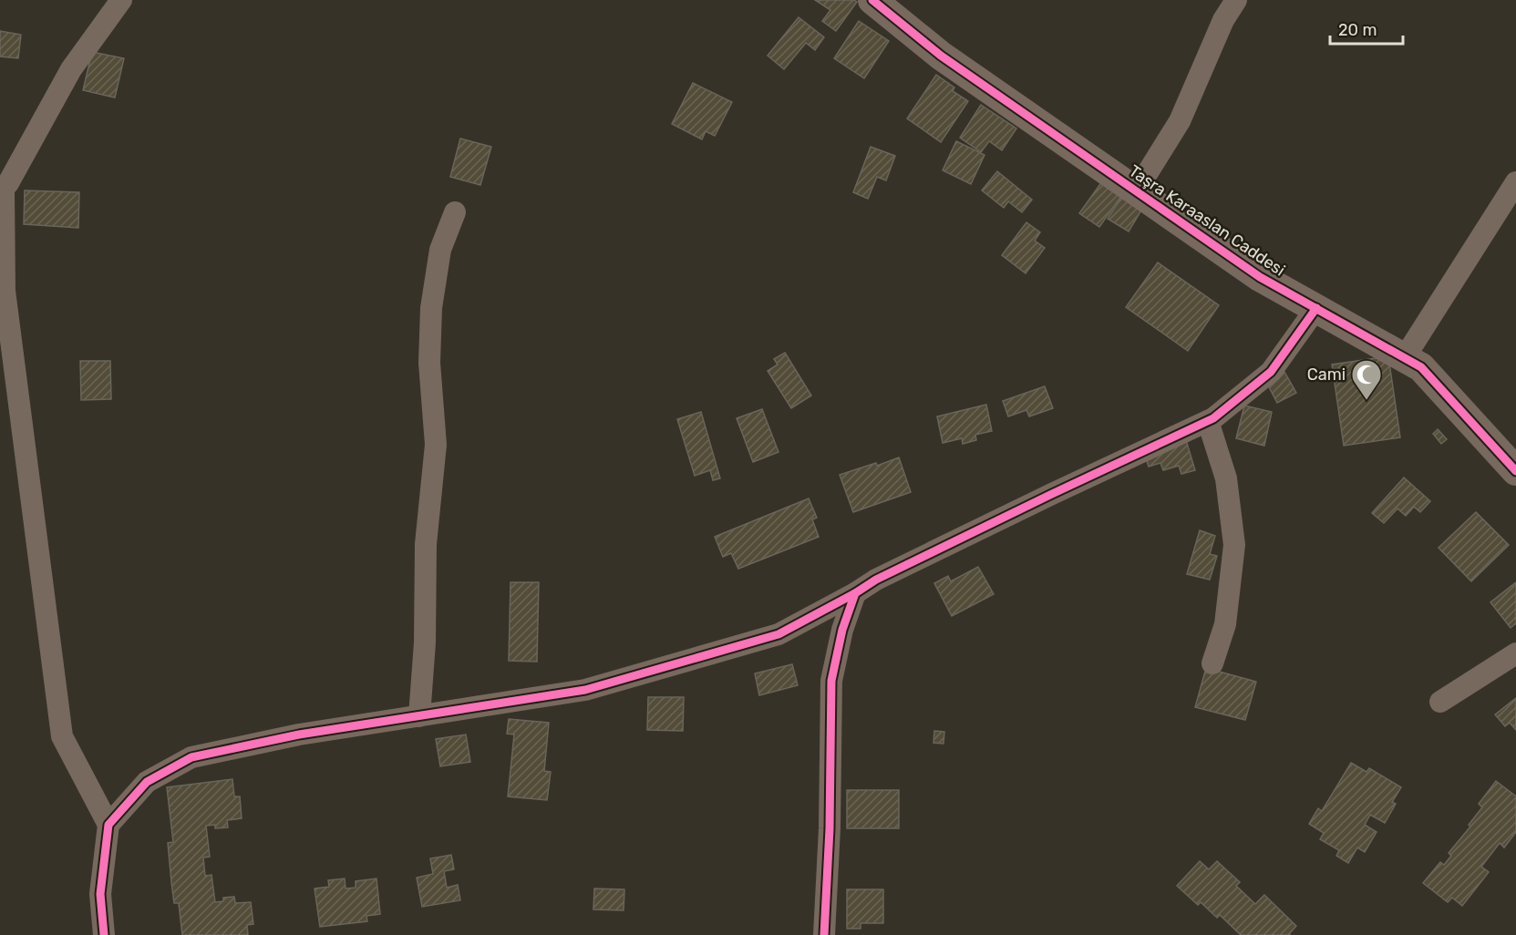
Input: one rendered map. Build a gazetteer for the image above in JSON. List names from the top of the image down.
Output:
{
  "streets": {
    "street": ["Taşra Karaaslan Caddesi"]
  },
  "places": {
    "mosque": ["Cami"]
  },
  "scale_bar": "20 m"
}
